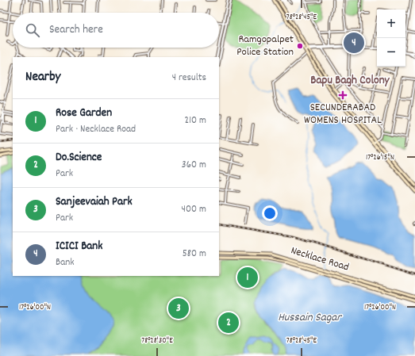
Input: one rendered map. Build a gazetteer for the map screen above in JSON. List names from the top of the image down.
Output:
{
  "streets": {
    "main road": ["Necklace Road"]
  },
  "districts": ["Bapu Bagh Colony"],
  "water": ["Hussain Sagar"],
  "places": {
    "other": ["Ramgopalpet Police Station"],
    "health": ["SECUNDERABAD WOMENS HOSPITAL"]
  },
  "page": {
    "map_buttons": ["+", "−"],
    "search": "Search here",
    "pins": [
      "4",
      "1",
      "3",
      "2"
    ],
    "heading": ["Nearby", "4 results"],
    "list": [
      {
        "mark": "1",
        "name": "Rose Garden",
        "note": "Park · Necklace Road",
        "value": "210 m"
      },
      {
        "mark": "2",
        "name": "Do.Science",
        "note": "Park",
        "value": "360 m"
      },
      {
        "mark": "3",
        "name": "Sanjeevaiah Park",
        "note": "Park",
        "value": "400 m"
      },
      {
        "mark": "4",
        "name": "ICICI Bank",
        "note": "Bank",
        "value": "580 m"
      }
    ]
  },
  "coordinates": [
    "78°28'45\"E",
    "17°26'15\"N",
    "17°26'00\"N",
    "78°28'30\"E"
  ]
}
